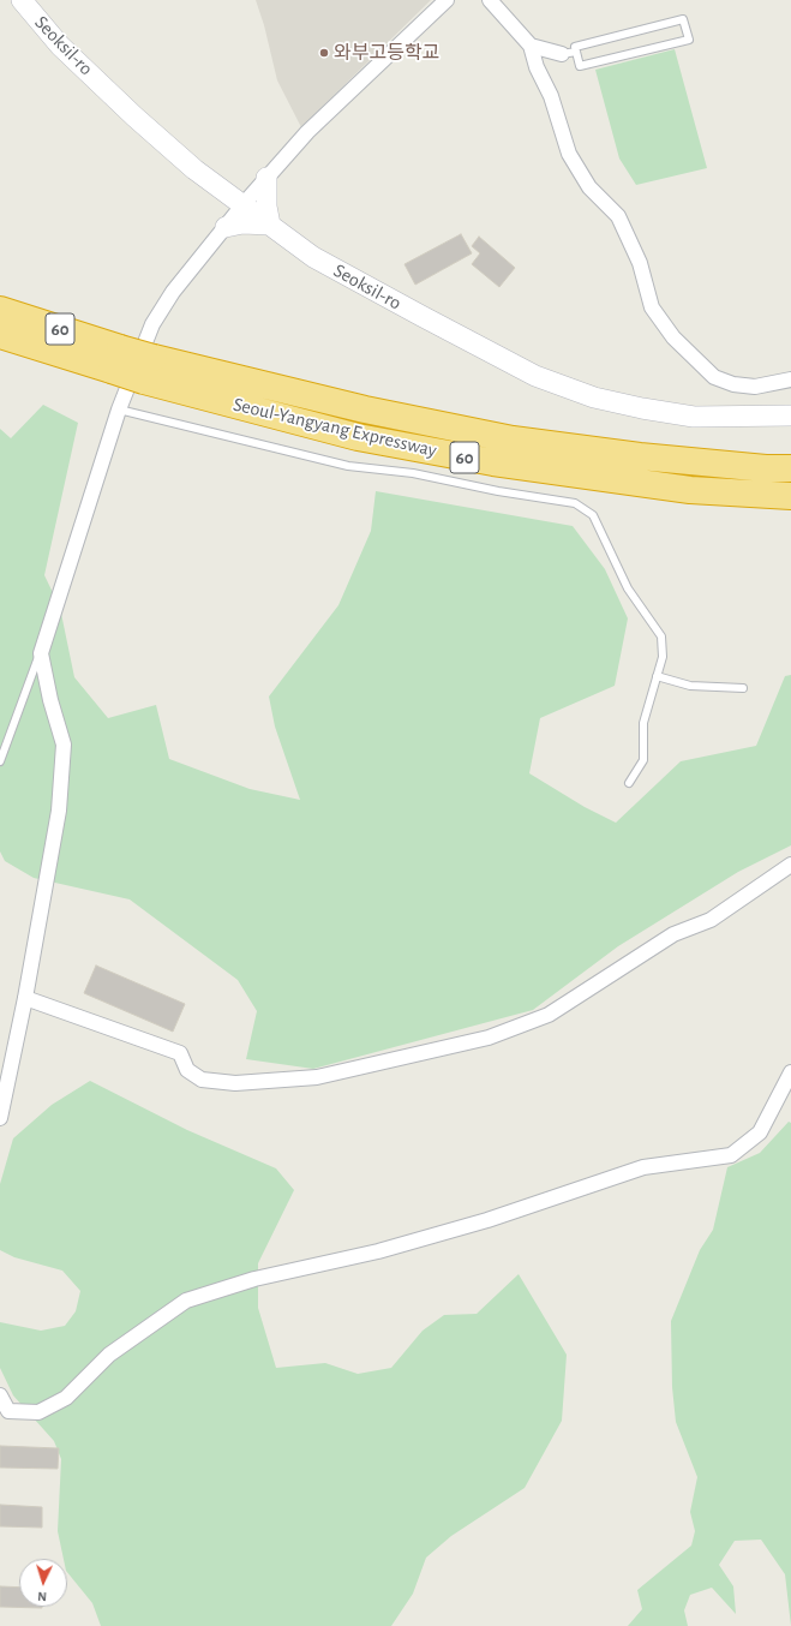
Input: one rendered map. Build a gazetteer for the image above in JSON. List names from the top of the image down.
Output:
{
  "streets": {
    "highway": ["60", "Seoul-Yangyang Expressway"],
    "main road": ["Seoksil-ro"]
  },
  "places": ["와부고등학교"],
  "north": "bottom"
}
